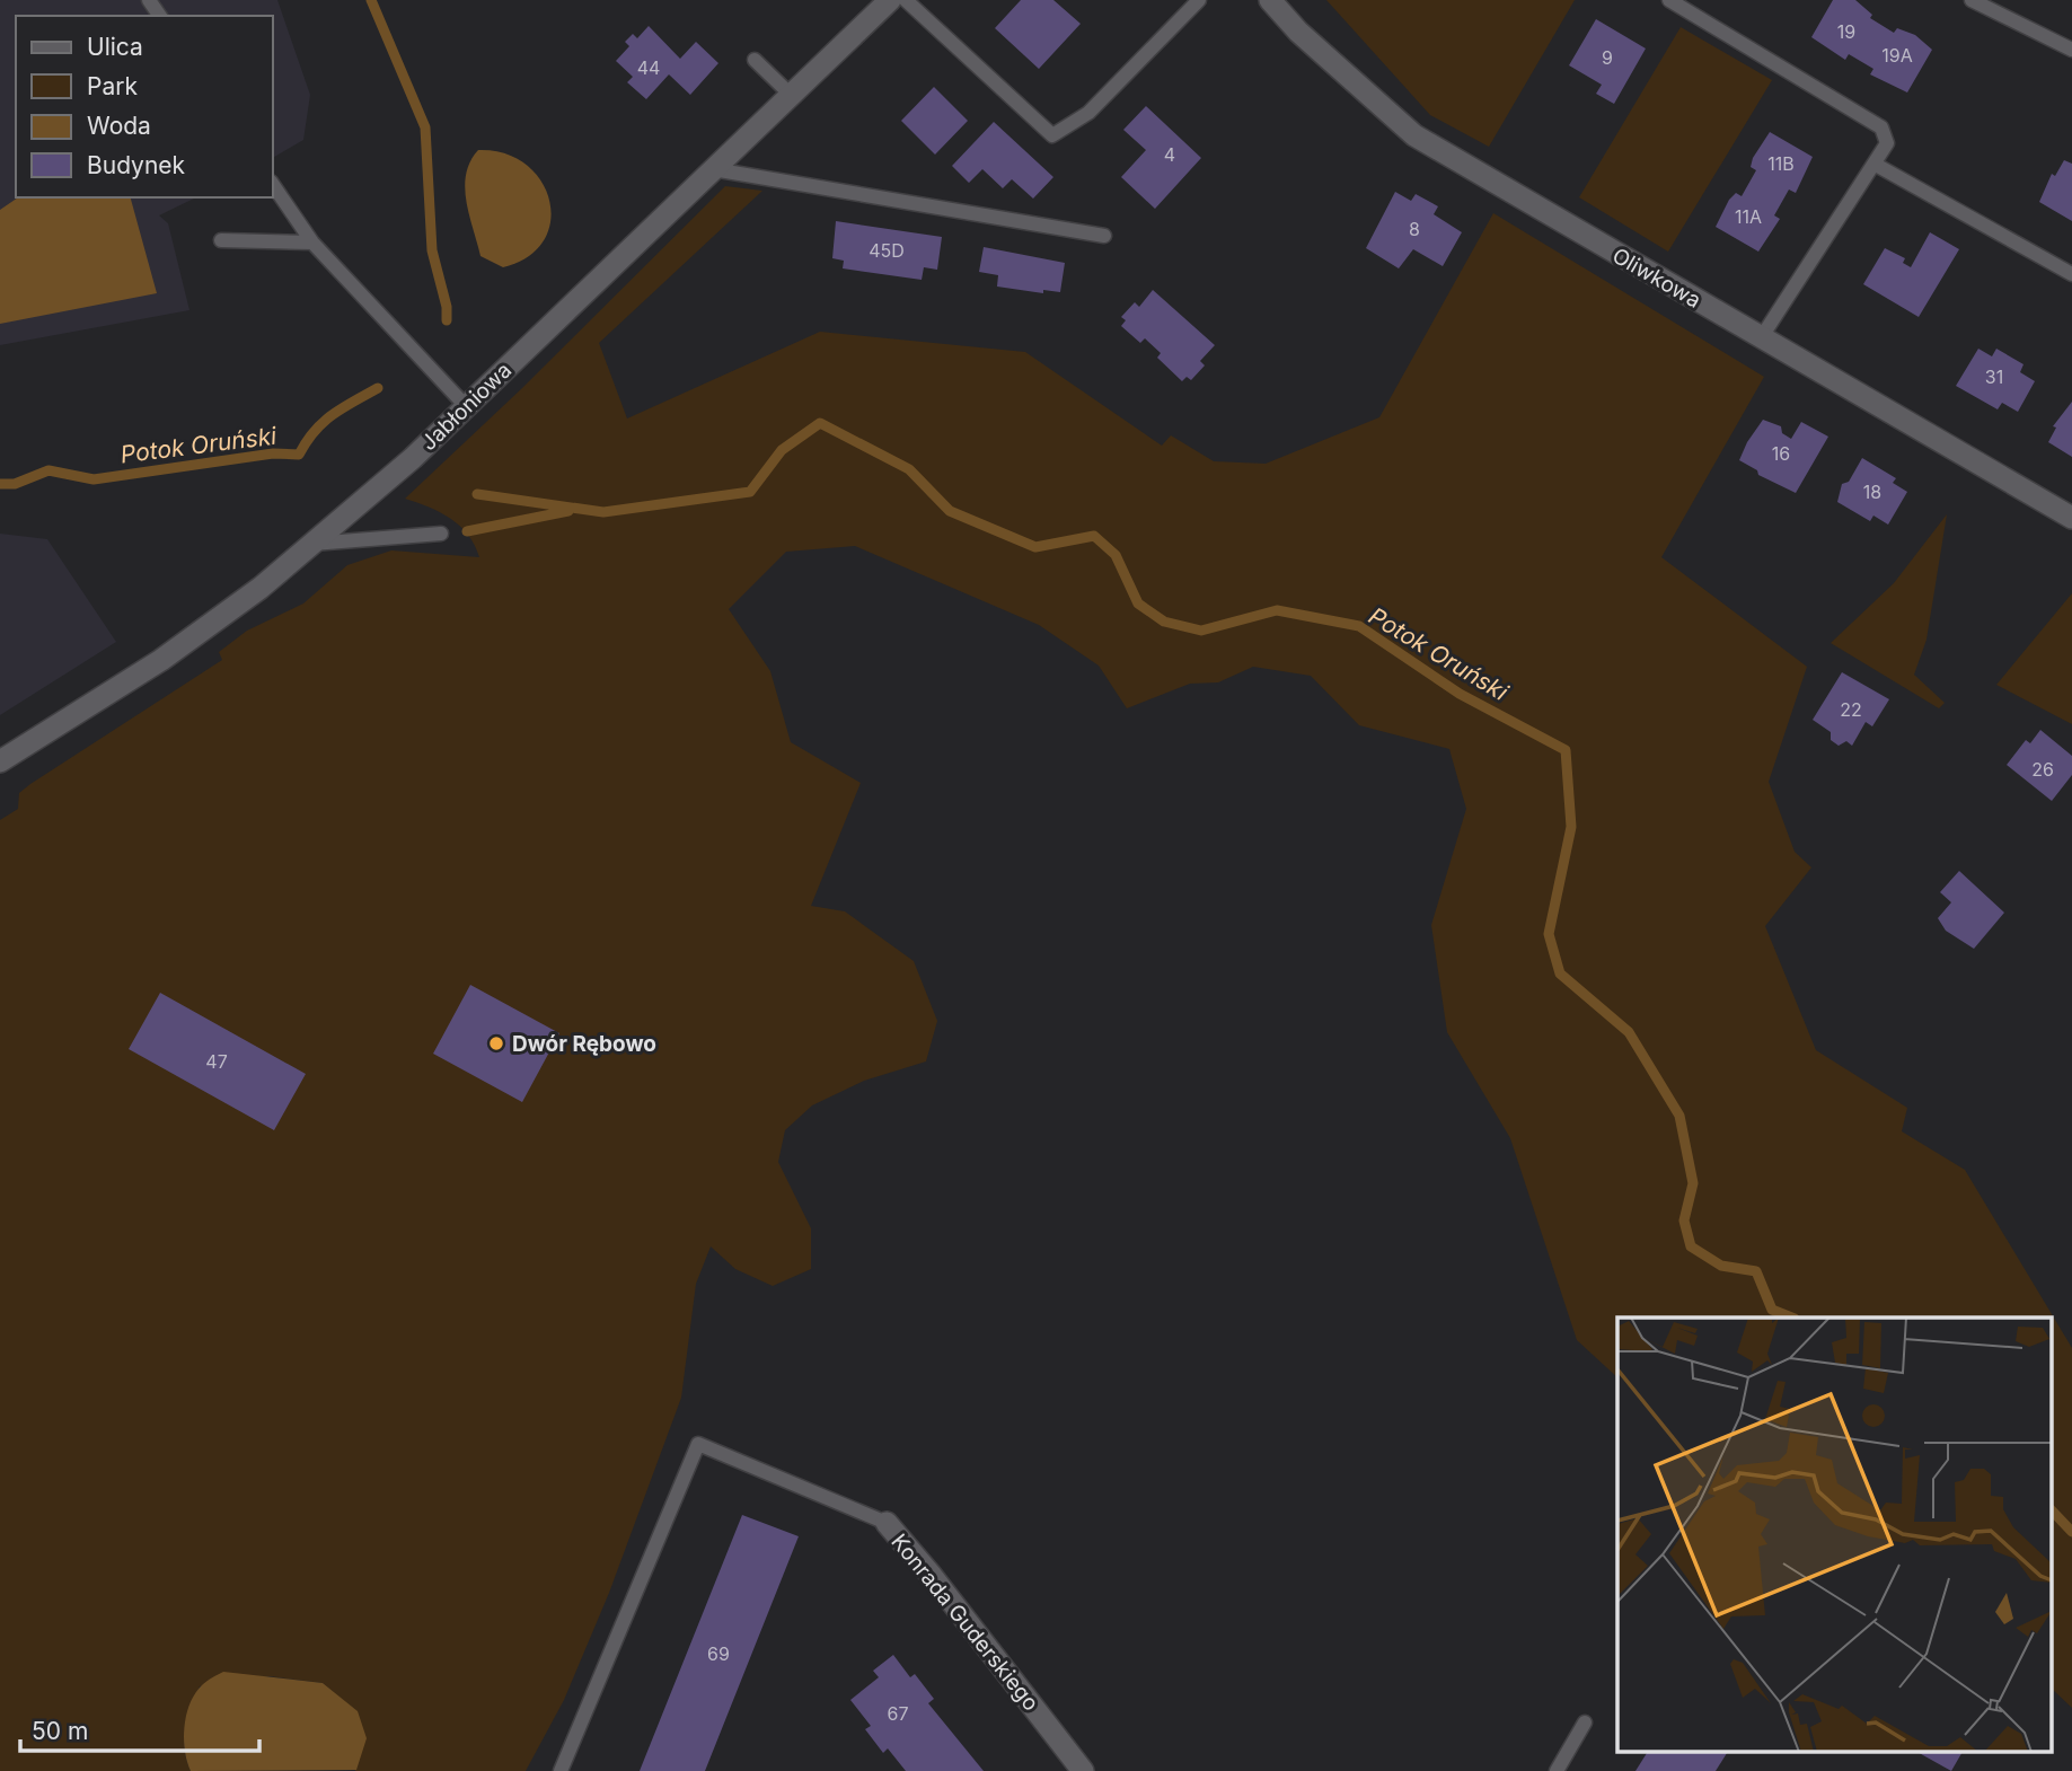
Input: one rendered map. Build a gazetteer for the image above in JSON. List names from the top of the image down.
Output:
{
  "streets": {
    "street": ["Oliwkowa", "Jabłoniowa", "Konrada Guderskiego"]
  },
  "water": ["Potok Oruński"],
  "places": ["Dwór Rębowo"],
  "house_numbers": [
    "19",
    "19A",
    "9",
    "44",
    "4",
    "11B",
    "11A",
    "8",
    "45D",
    "31",
    "16",
    "18",
    "22",
    "26",
    "47",
    "69",
    "67"
  ],
  "legend": [
    "Ulica",
    "Park",
    "Woda",
    "Budynek"
  ],
  "scale_bar": "50 m"
}
